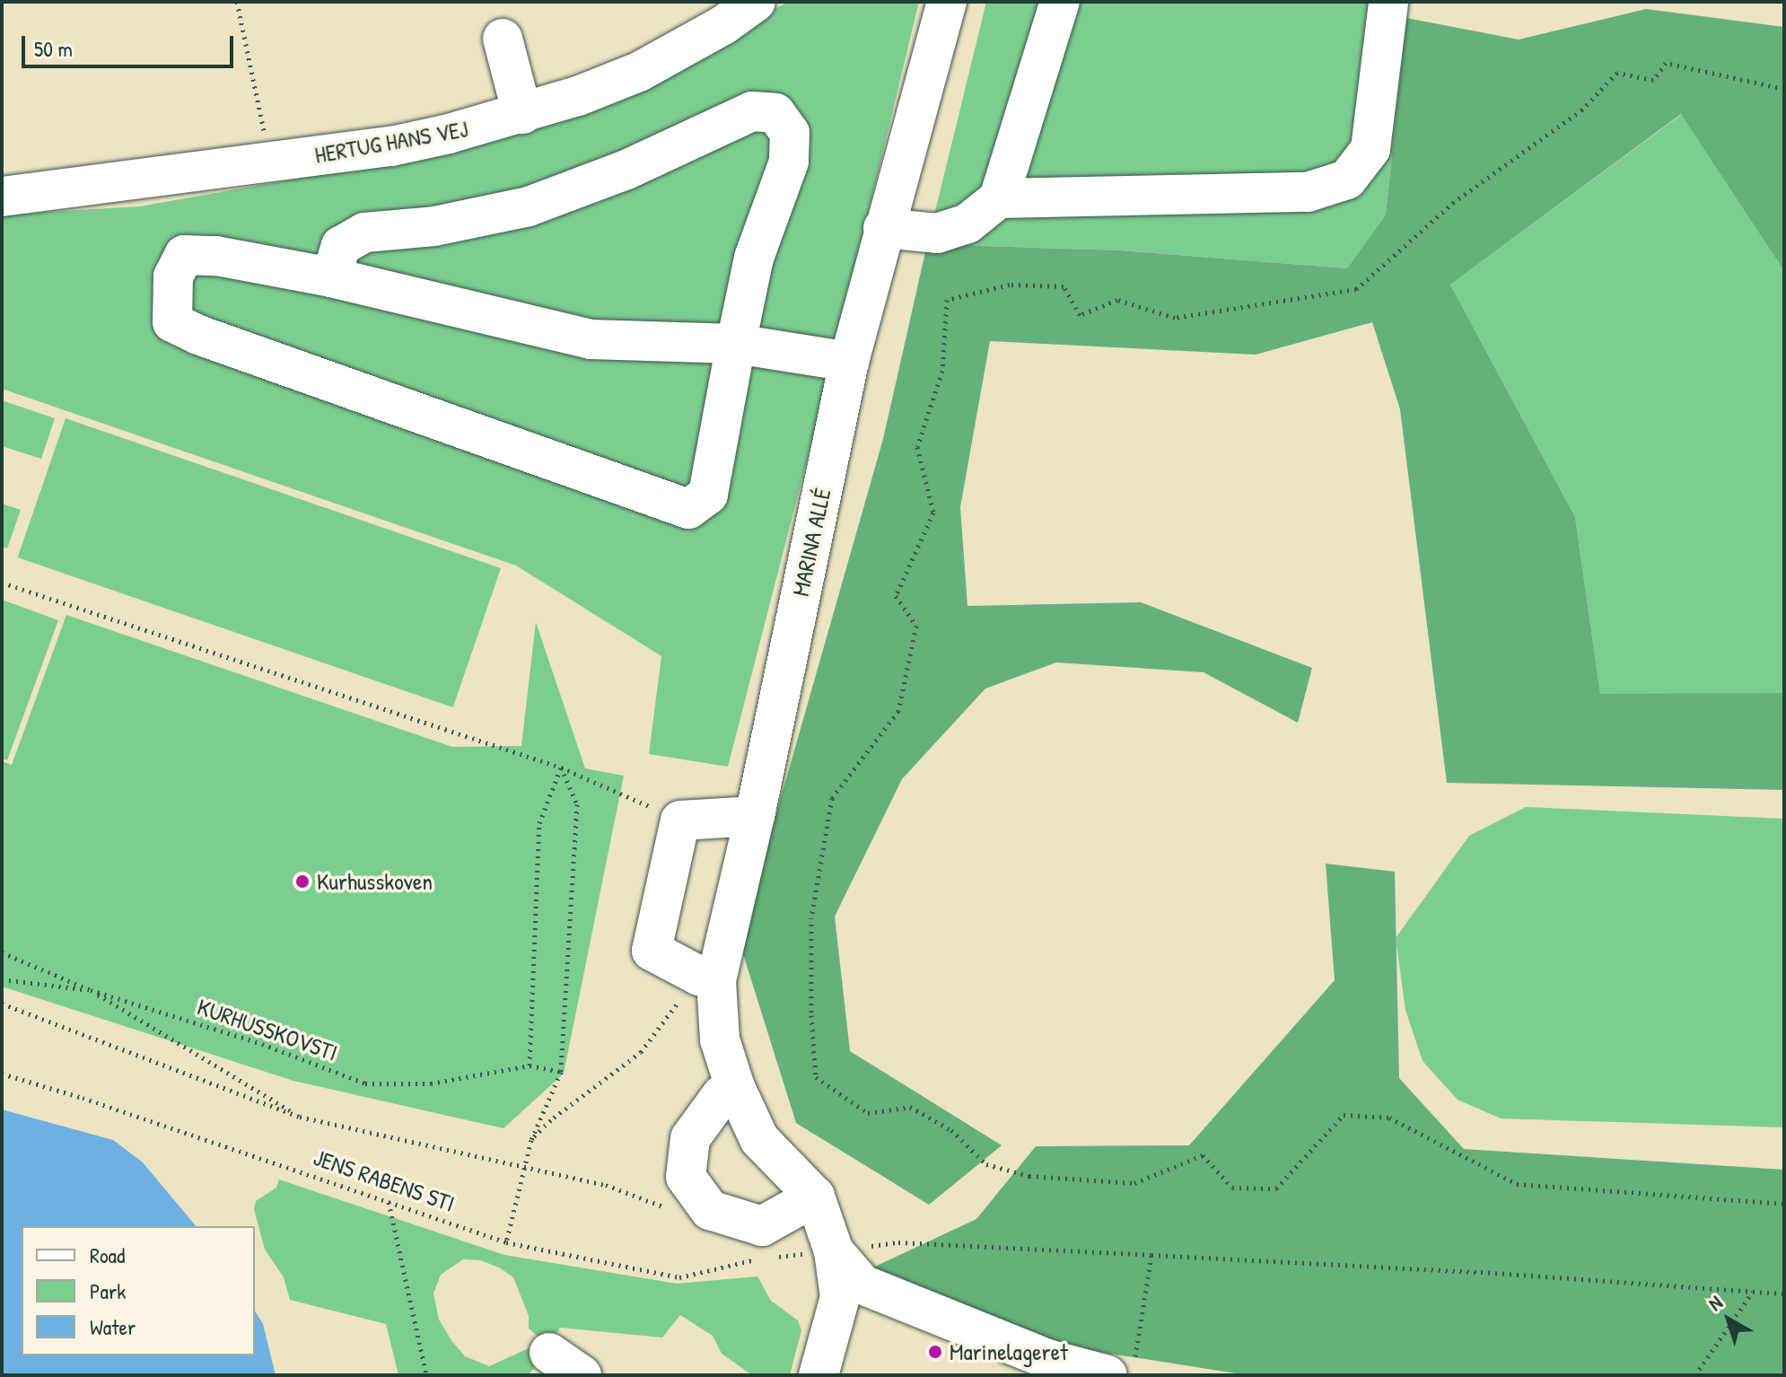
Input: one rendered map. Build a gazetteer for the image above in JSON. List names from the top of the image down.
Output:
{
  "streets": {
    "street": ["HERTUG HANS VEJ", "MARINA ALLÉ"],
    "path": ["KURHUSSKOVSTI", "JENS RABENS STI"]
  },
  "places": ["Kurhusskoven", "Marinelageret"],
  "legend": ["Road", "Park", "Water"],
  "scale_bar": "50 m",
  "north": "top left"
}
